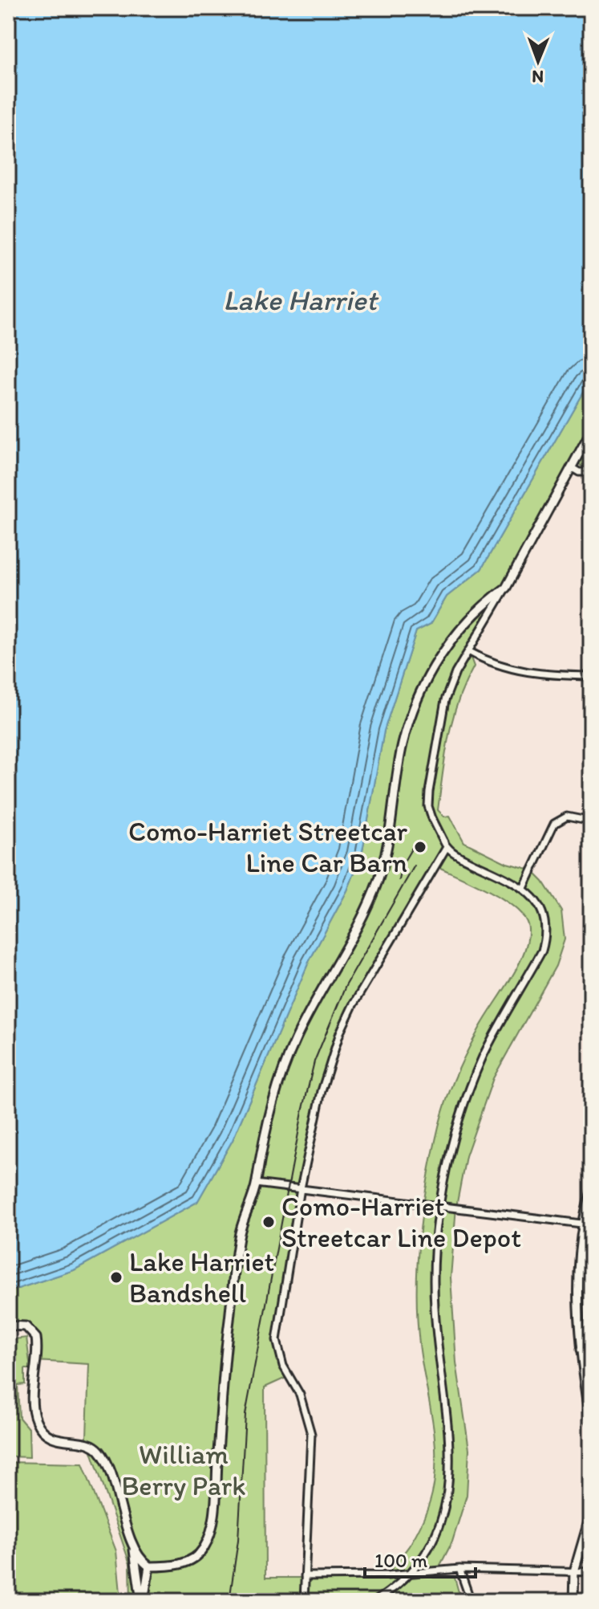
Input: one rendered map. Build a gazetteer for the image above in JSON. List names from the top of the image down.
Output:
{
  "water": ["Lake Harriet"],
  "parks": ["William Berry Park"],
  "places": ["Como-Harriet Streetcar Line Car Barn", "Como-Harriet Streetcar Line Depot", "Lake Harriet Bandshell"],
  "scale_bar": "100 m",
  "north": "bottom"
}
